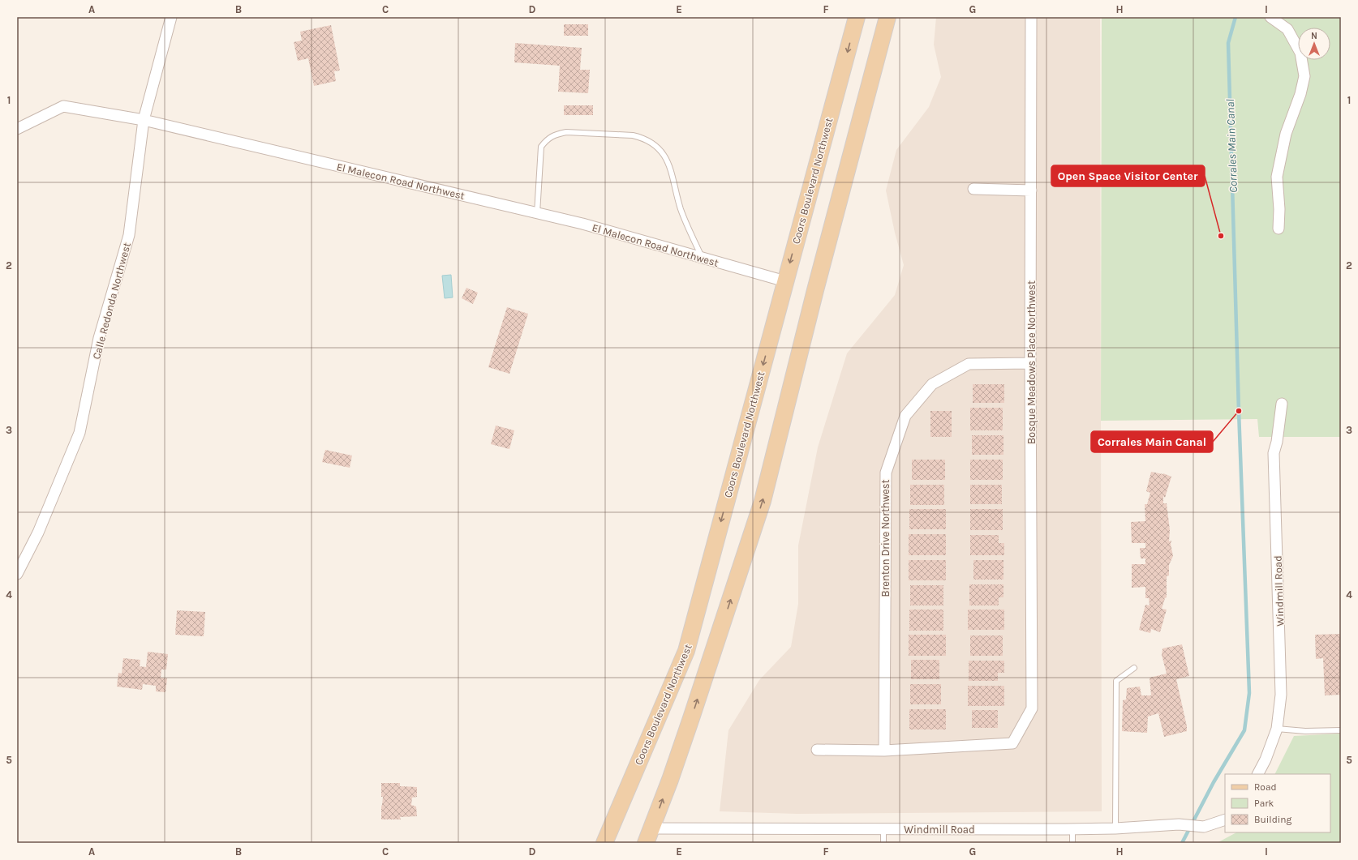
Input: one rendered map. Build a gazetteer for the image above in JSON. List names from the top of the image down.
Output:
{
  "streets": {
    "main road": ["Coors Boulevard Northwest"],
    "street": [
      "El Malecon Road Northwest",
      "Calle Redonda Northwest",
      "Bosque Meadows Place Northwest",
      "Brenton Drive Northwest",
      "Windmill Road"
    ]
  },
  "crossings": [
    ["El Malecon Road Northwest", "Coors Boulevard Northwest"],
    ["El Malecon Road Northwest", "Calle Redonda Northwest"],
    ["Bosque Meadows Place Northwest", "Brenton Drive Northwest"]
  ],
  "water": ["Corrales Main Canal"],
  "places": ["Open Space Visitor Center", "Corrales Main Canal"],
  "legend": ["Road", "Park", "Building"],
  "north": "top",
  "grid": {
    "columns": [
      "A",
      "B",
      "C",
      "D",
      "E",
      "F",
      "G",
      "H",
      "I"
    ],
    "rows": [
      "1",
      "2",
      "3",
      "4",
      "5"
    ]
  }
}
